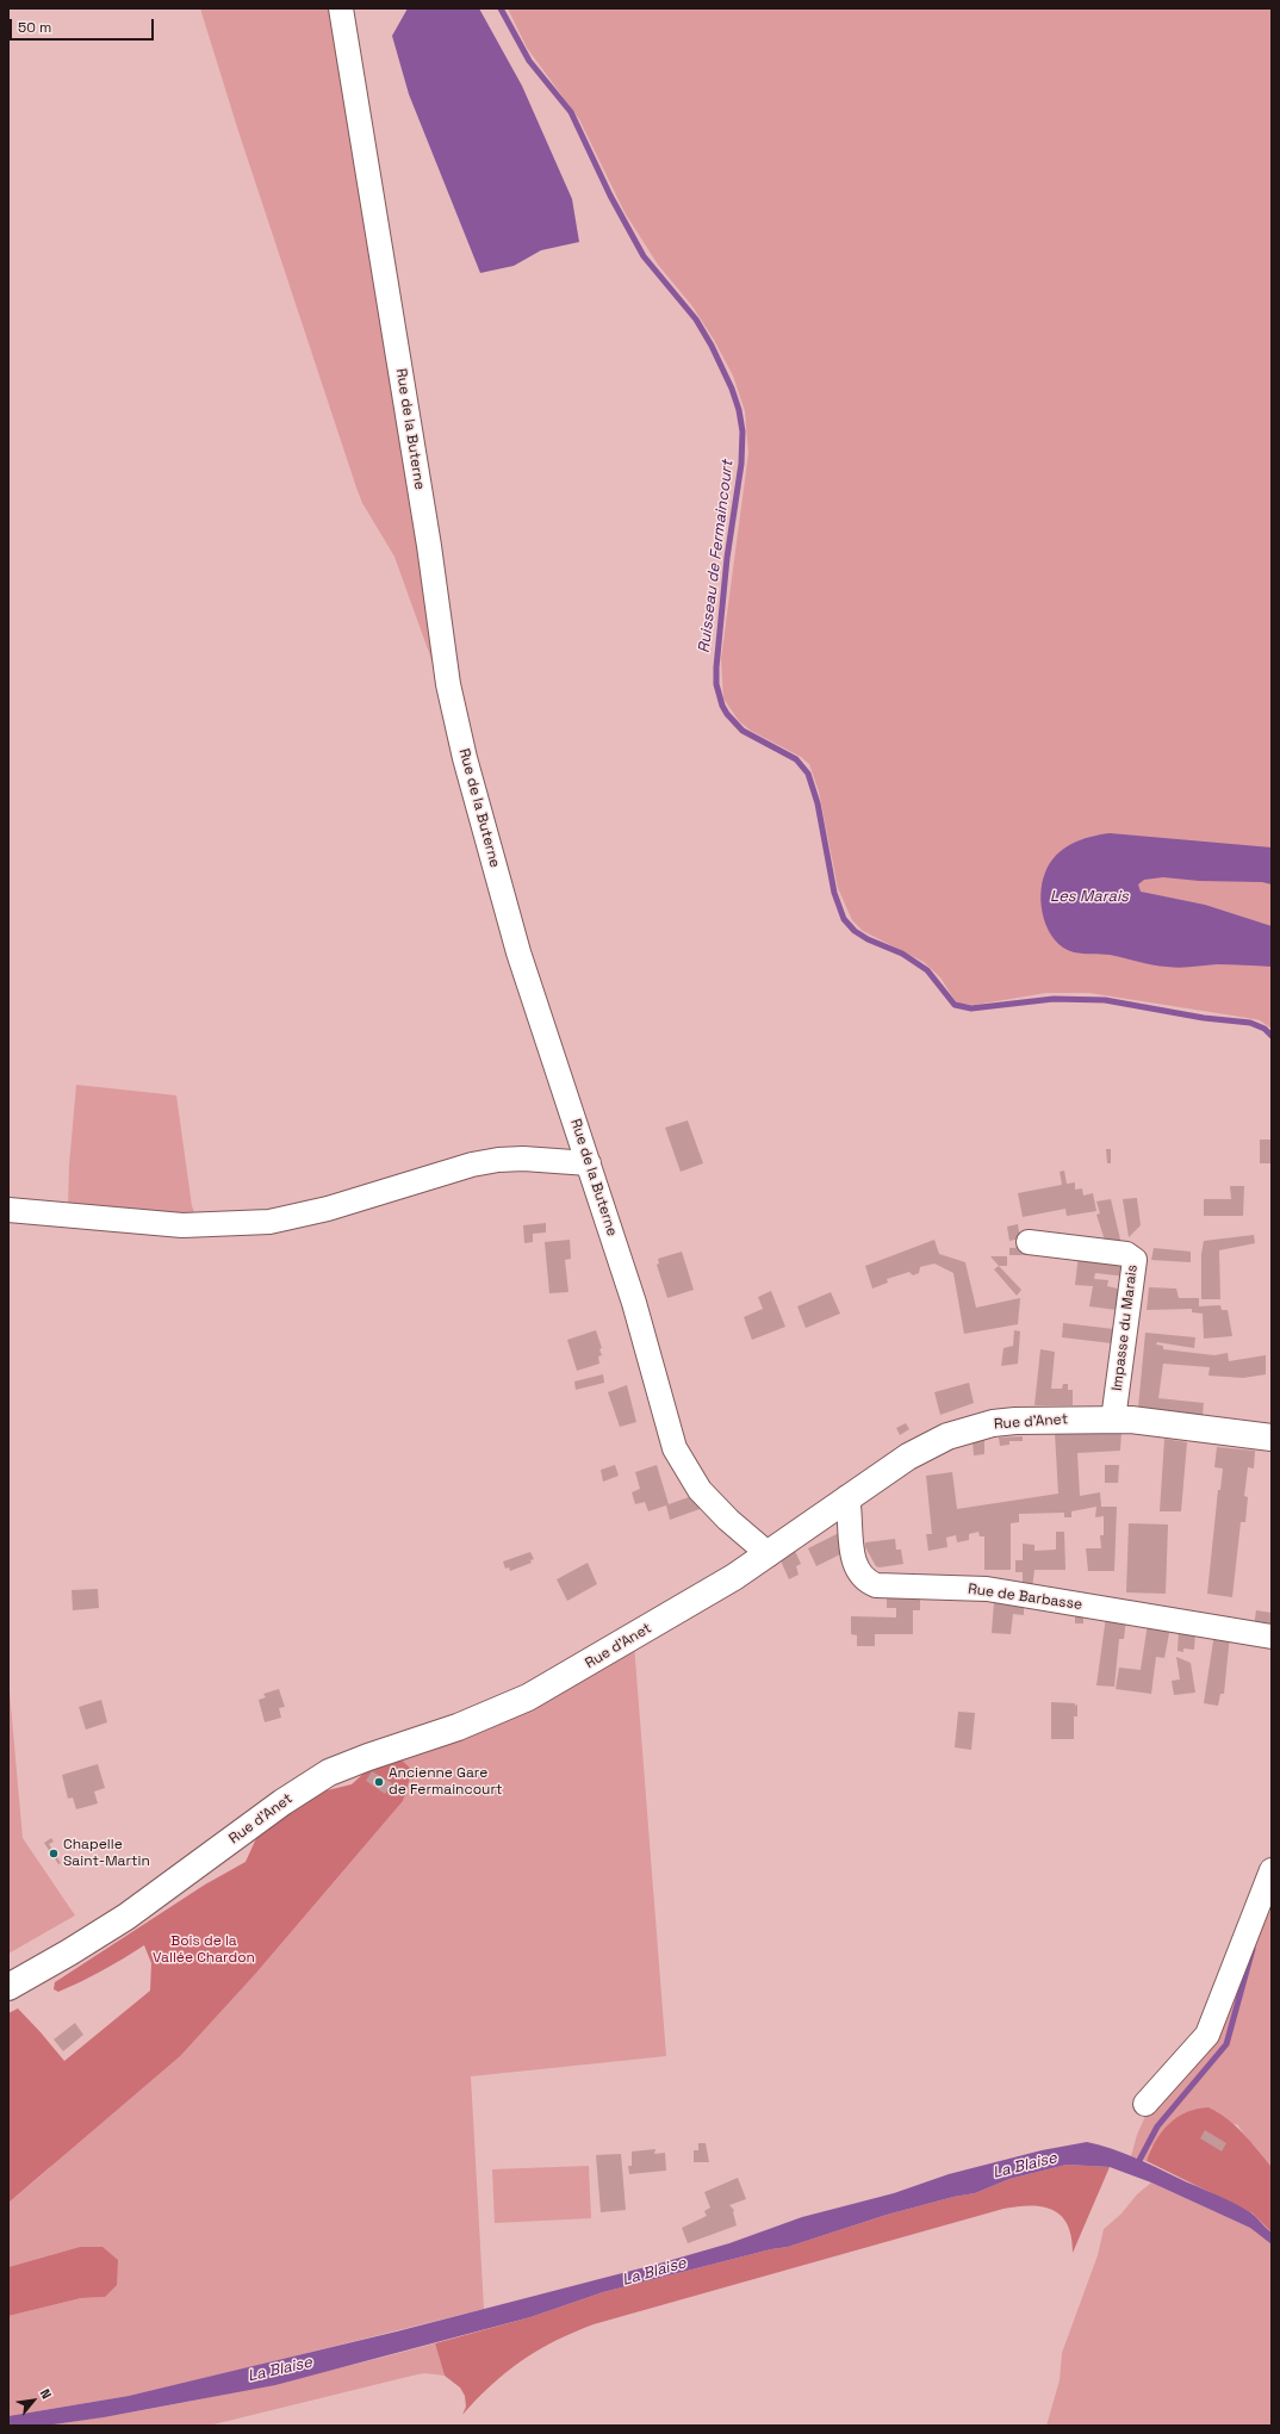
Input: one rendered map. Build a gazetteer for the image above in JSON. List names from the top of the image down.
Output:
{
  "streets": {
    "main road": ["Rue d'Anet"],
    "street": ["Rue de la Buterne", "Impasse du Marais", "Rue de Barbasse"]
  },
  "crossings": [
    ["Rue de la Buterne", "Rue d'Anet"],
    ["Impasse du Marais", "Rue d'Anet"],
    ["Rue d'Anet", "Rue de Barbasse"]
  ],
  "water": ["Ruisseau de Fermaincourt", "Les Marais", "La Blaise"],
  "parks": ["Bois de la Vallée Chardon"],
  "places": ["Ancienne Gare de Fermaincourt", "Chapelle Saint-Martin"],
  "scale_bar": "50 m",
  "north": "top right"
}
